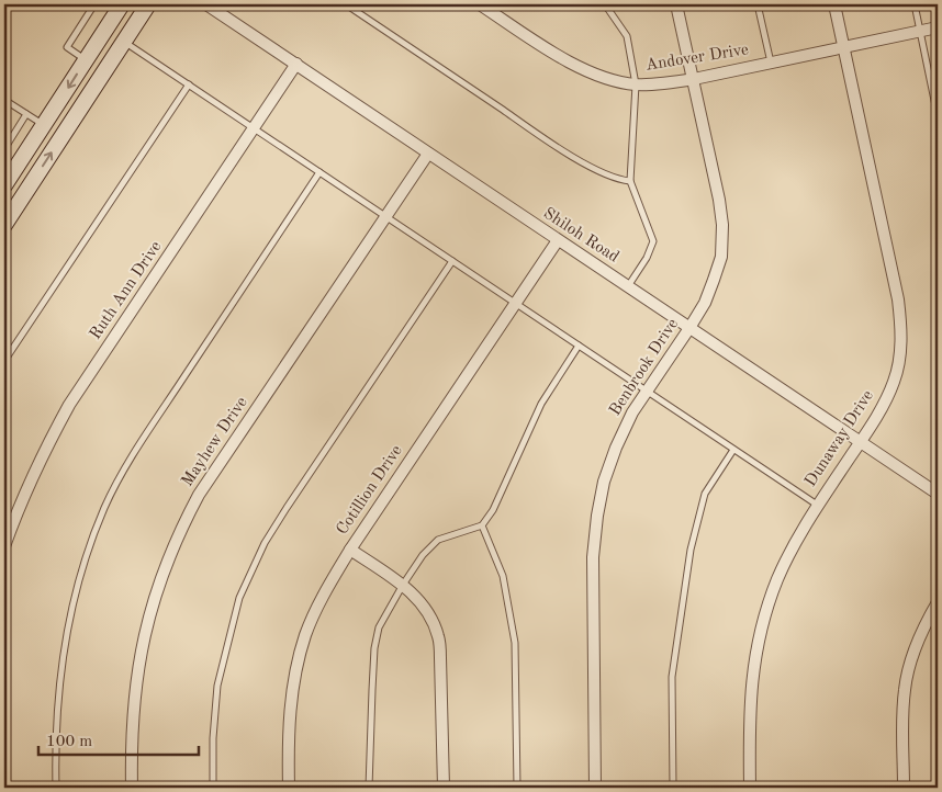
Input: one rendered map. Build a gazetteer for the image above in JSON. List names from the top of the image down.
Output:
{
  "streets": {
    "street": [
      "Andover Drive",
      "Shiloh Road",
      "Ruth Ann Drive",
      "Benbrook Drive",
      "Dunaway Drive",
      "Mayhew Drive",
      "Cotillion Drive"
    ]
  },
  "crossings": [
    ["Andover Drive", "Benbrook Drive"],
    ["Andover Drive", "Dunaway Drive"],
    ["Shiloh Road", "Ruth Ann Drive"],
    ["Shiloh Road", "Benbrook Drive"],
    ["Shiloh Road", "Dunaway Drive"],
    ["Shiloh Road", "Mayhew Drive"],
    ["Shiloh Road", "Cotillion Drive"]
  ],
  "scale_bar": "100 m"
}
